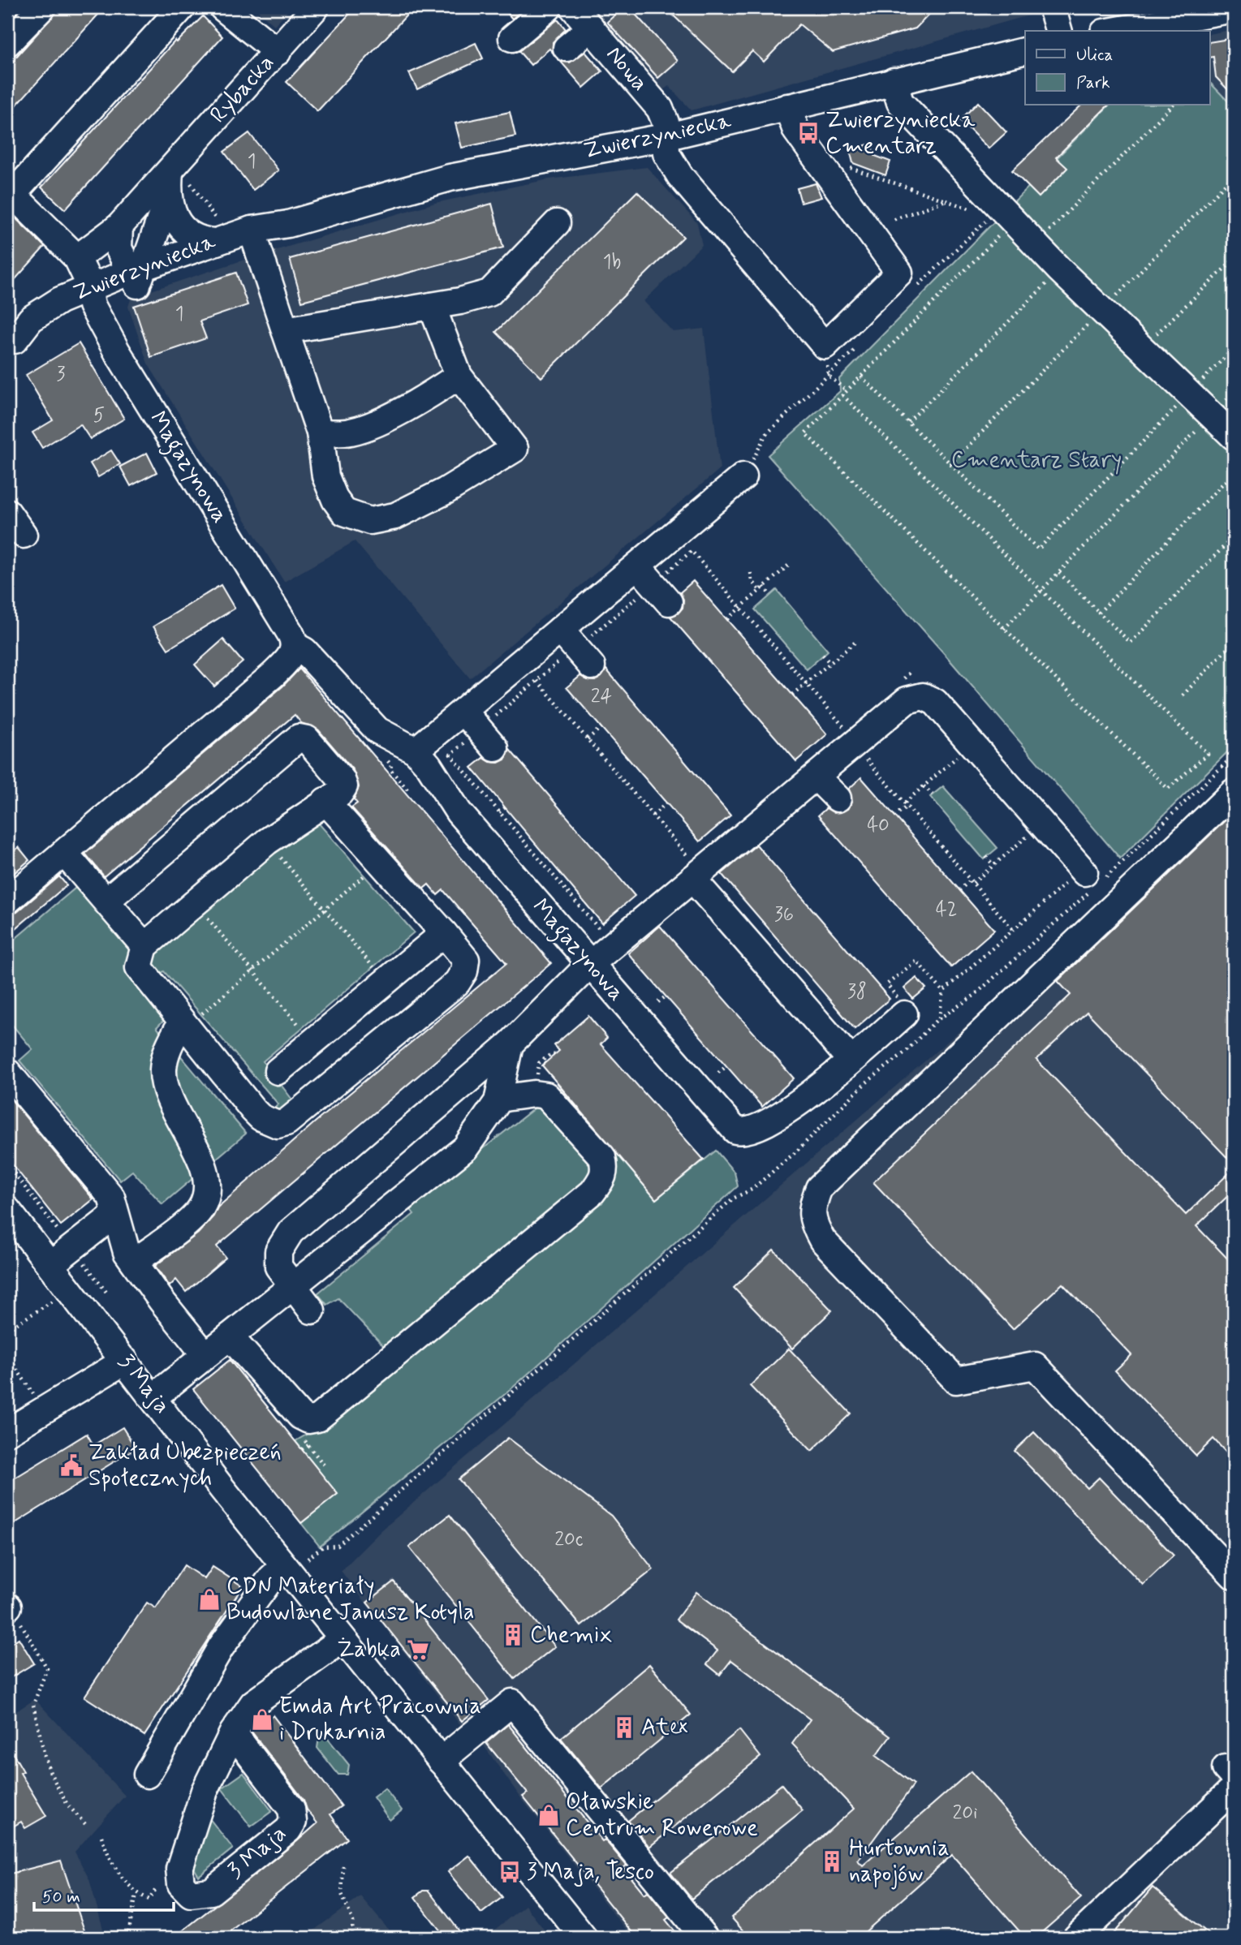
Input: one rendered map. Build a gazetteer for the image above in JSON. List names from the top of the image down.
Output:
{
  "streets": {
    "street": [
      "Nowa",
      "Rybacka",
      "Zwierzyniecka",
      "Magazynowa",
      "3 Maja"
    ]
  },
  "crossings": [
    ["Nowa", "Zwierzyniecka"],
    ["Rybacka", "Zwierzyniecka"],
    ["Zwierzyniecka", "Magazynowa"]
  ],
  "parks": ["Cmentarz Stary"],
  "places": {
    "bus stop": ["Zwierzyniecka Cmentarz", "3 Maja, Tesco"],
    "public building": ["Zakład Ubezpieczeń Społecznych"],
    "shop": ["CDN Materiały Budowlane Janusz Kotyla", "Emda Art Pracownia i Drukarnia", "Oławskie Centrum Rowerowe"],
    "building": ["Chemix", "Atex", "Hurtownia napojów"],
    "supermarket": ["Żabka"]
  },
  "house_numbers": [
    "1",
    "1b",
    "1",
    "3",
    "5",
    "24",
    "40",
    "42",
    "36",
    "38",
    "20c",
    "20i"
  ],
  "legend": ["Ulica", "Park"],
  "scale_bar": "50 m"
}
